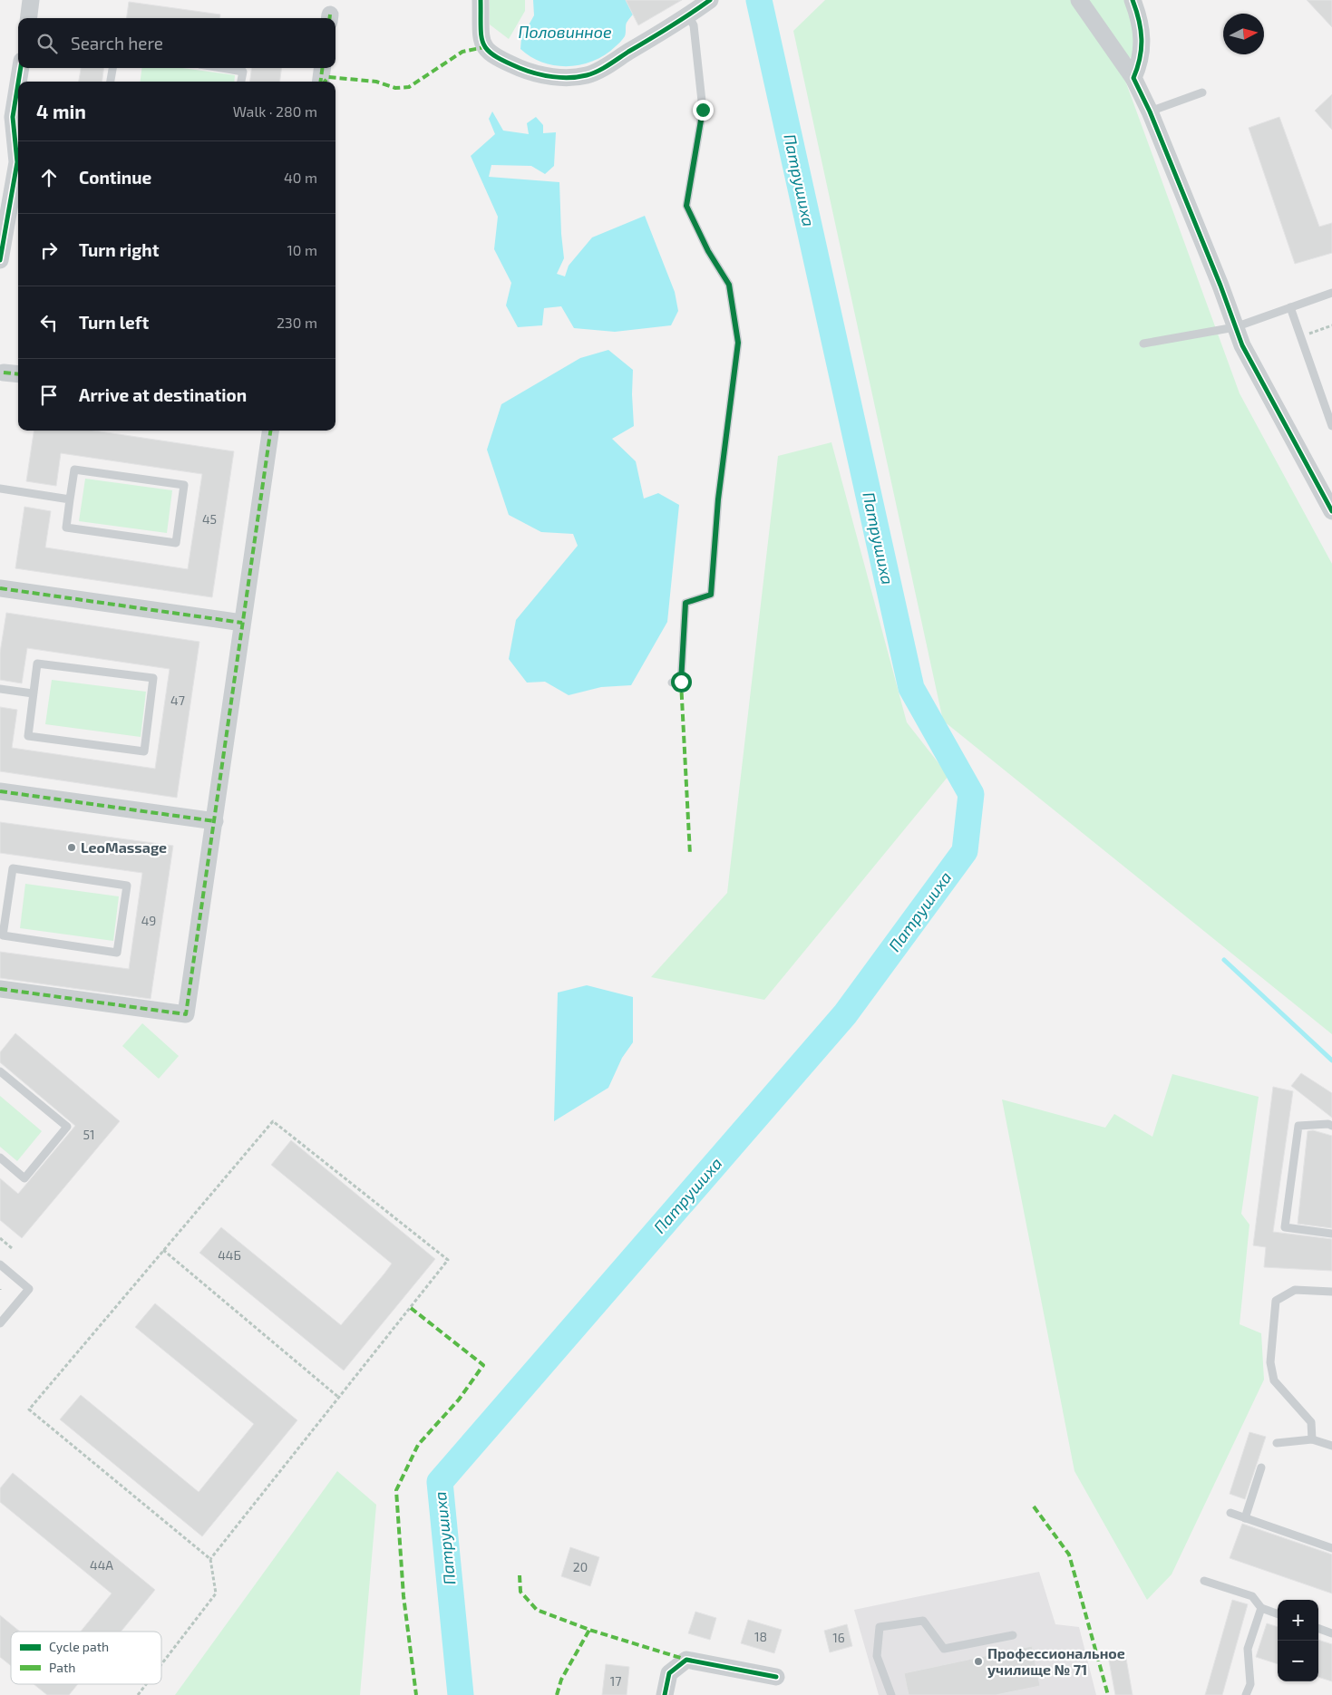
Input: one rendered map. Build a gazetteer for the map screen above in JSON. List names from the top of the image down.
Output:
{
  "water": ["Половинное", "Патрушиха"],
  "places": ["LeoMassage", "Профессиональное училище № 71"],
  "house_numbers": [
    "45",
    "47",
    "49",
    "51",
    "44Б",
    "44А",
    "20",
    "18",
    "16",
    "17"
  ],
  "legend": ["Cycle path", "Path"],
  "north": "right",
  "page": {
    "search": "Search here",
    "heading": ["4 min", "Walk · 280 m"],
    "list": [
      ["Continue", "40 m"],
      ["Turn right", "10 m"],
      ["Turn left", "230 m"],
      "Arrive at destination"
    ],
    "map_buttons": ["+", "−"]
  }
}
